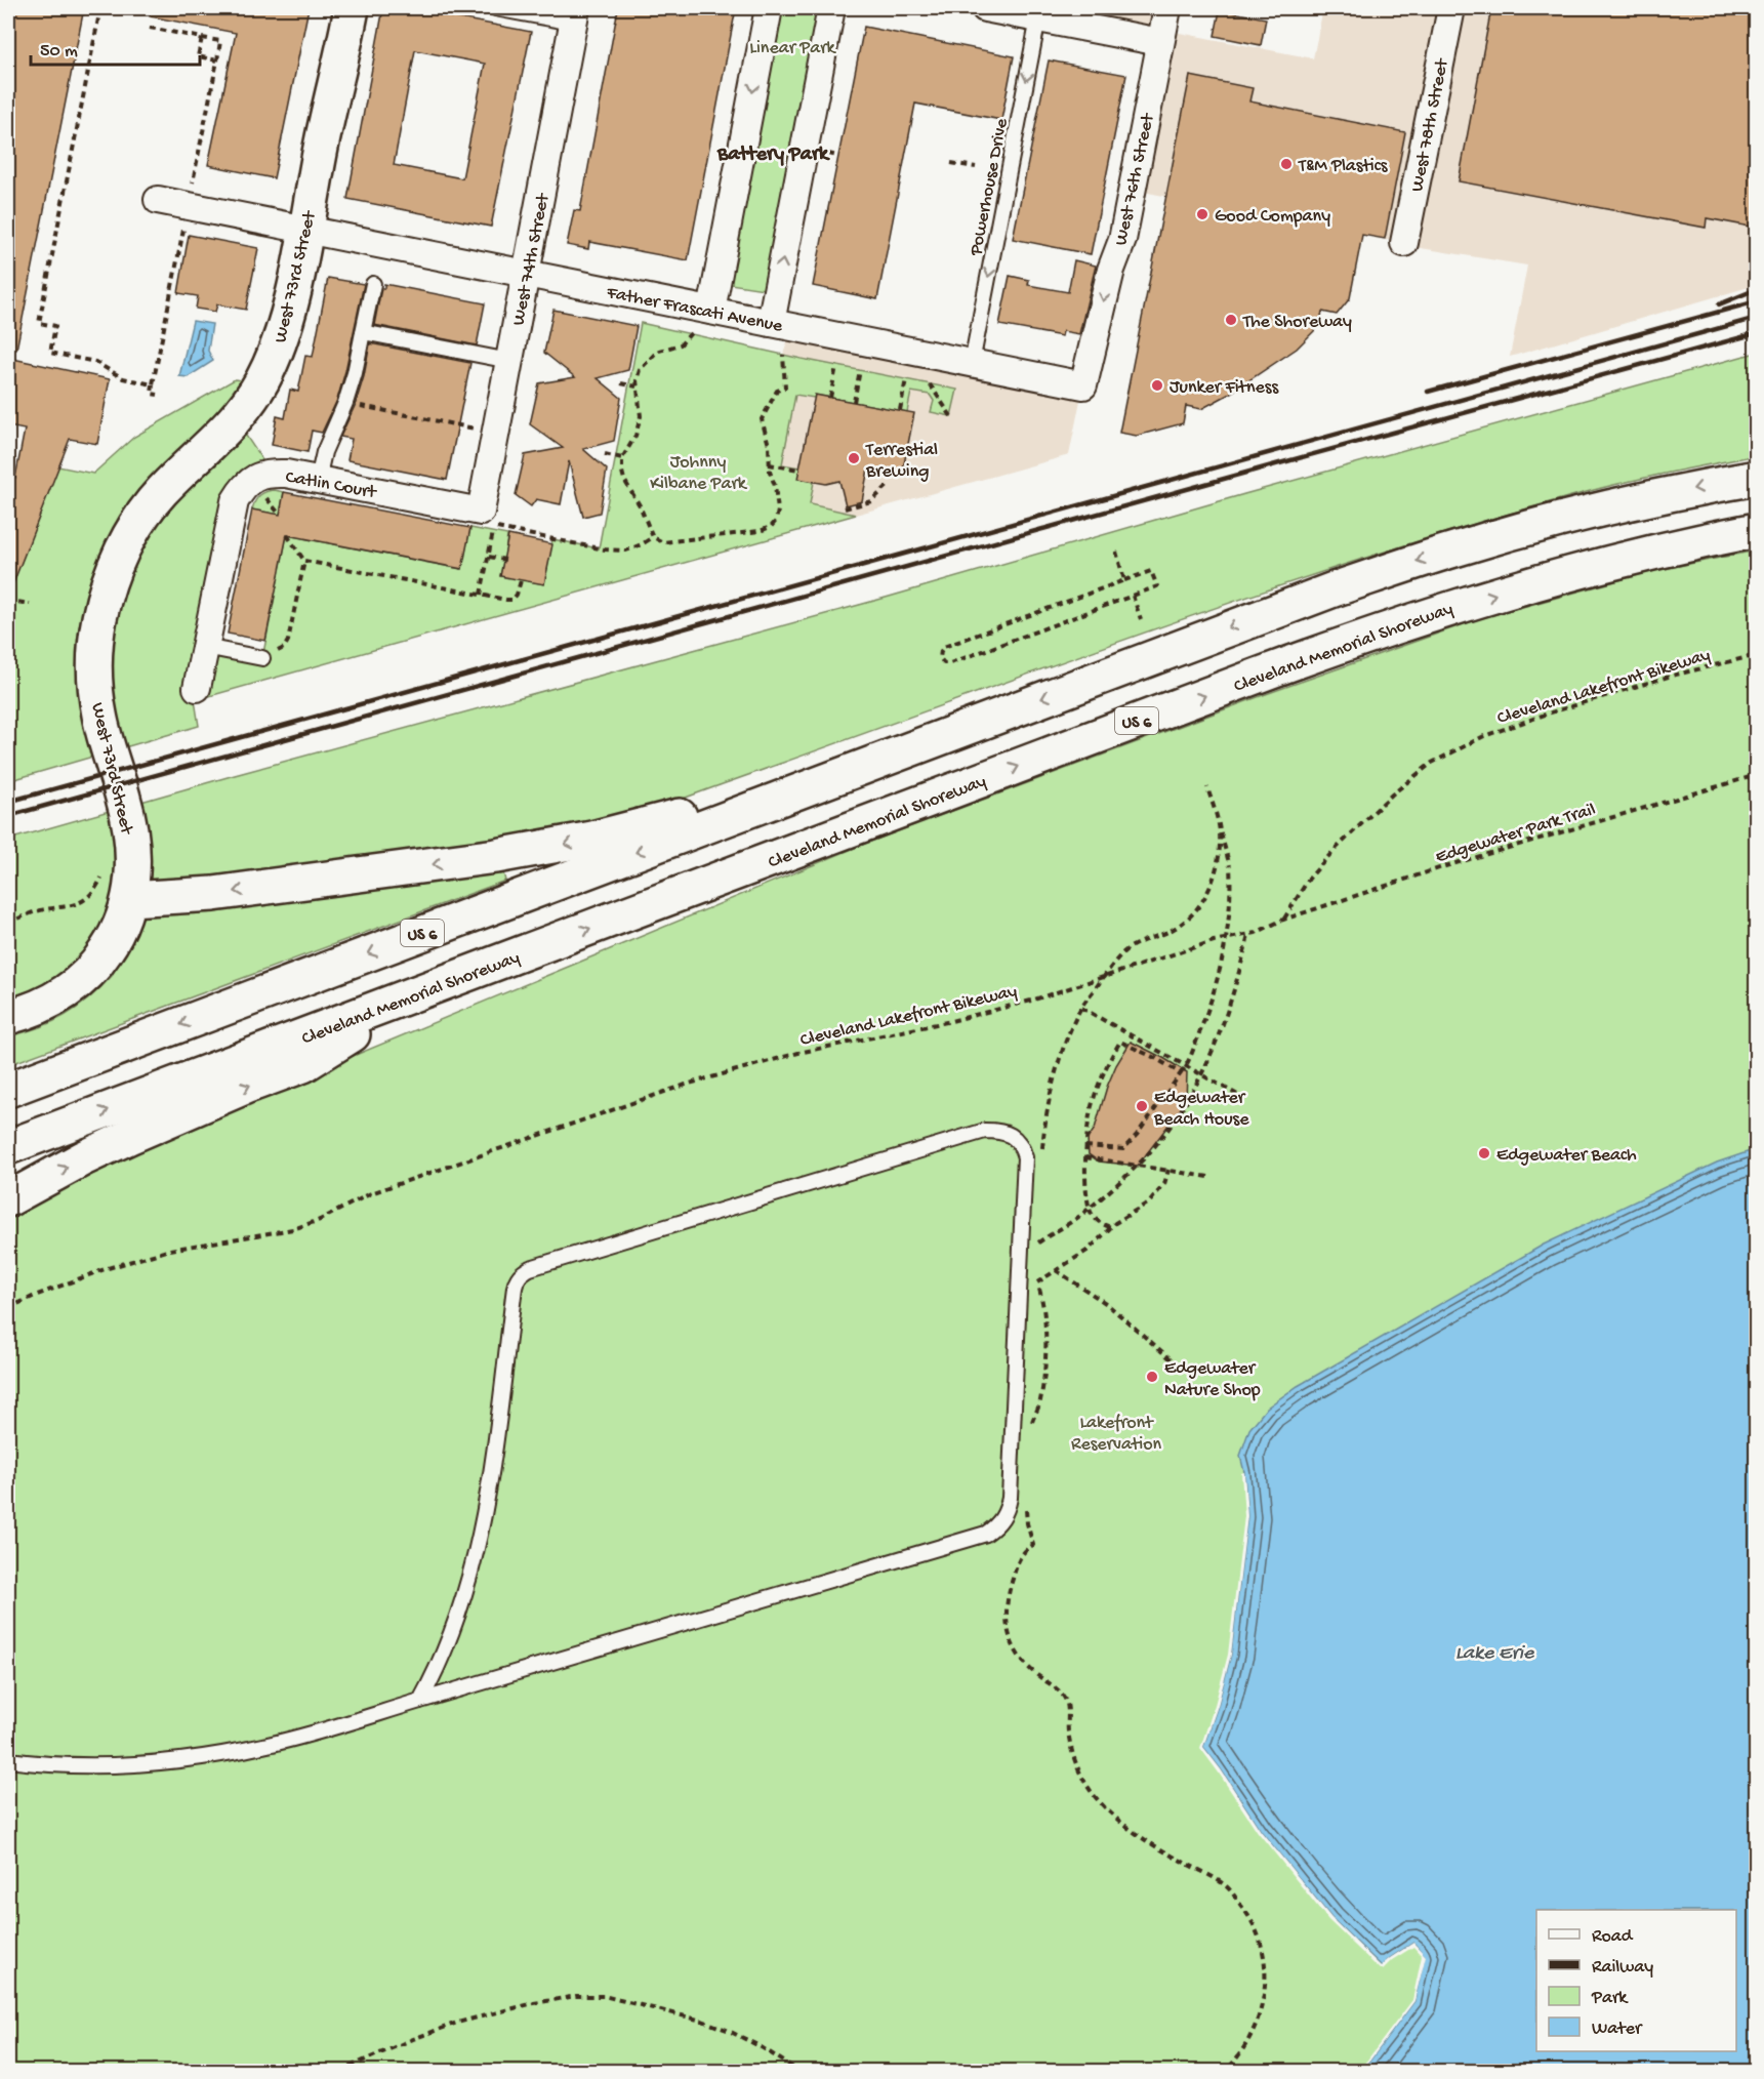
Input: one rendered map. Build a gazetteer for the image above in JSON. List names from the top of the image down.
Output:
{
  "streets": {
    "main road": ["West 73rd Street", "Cleveland Memorial Shoreway", "US 6"],
    "street": [
      "West 78th Street",
      "West 76th Street",
      "West 74th Street",
      "Father Frascati Avenue",
      "Catlin Court"
    ],
    "lane": ["Powerhouse Drive"],
    "path": ["Cleveland Lakefront Bikeway", "Edgewater Park Trail"]
  },
  "crossings": [
    ["West 76th Street", "Father Frascati Avenue"],
    ["Powerhouse Drive", "Father Frascati Avenue"],
    ["West 74th Street", "Father Frascati Avenue"],
    ["West 74th Street", "Catlin Court"],
    ["West 73rd Street", "Father Frascati Avenue"],
    ["Cleveland Lakefront Bikeway", "Edgewater Park Trail"]
  ],
  "one_way": ["West 76th Street", "Powerhouse Drive"],
  "districts": ["Battery Park"],
  "water": ["Lake Erie"],
  "parks": ["Linear Park", "Johnny Kilbane Park", "Lakefront Reservation"],
  "places": [
    "T&M Plastics",
    "Good Company",
    "The Shoreway",
    "Junker Fitness",
    "Terrestial Brewing",
    "Edgewater Beach House",
    "Edgewater Beach",
    "Edgewater Nature Shop"
  ],
  "legend": [
    "Road",
    "Railway",
    "Park",
    "Water"
  ],
  "scale_bar": "50 m"
}
